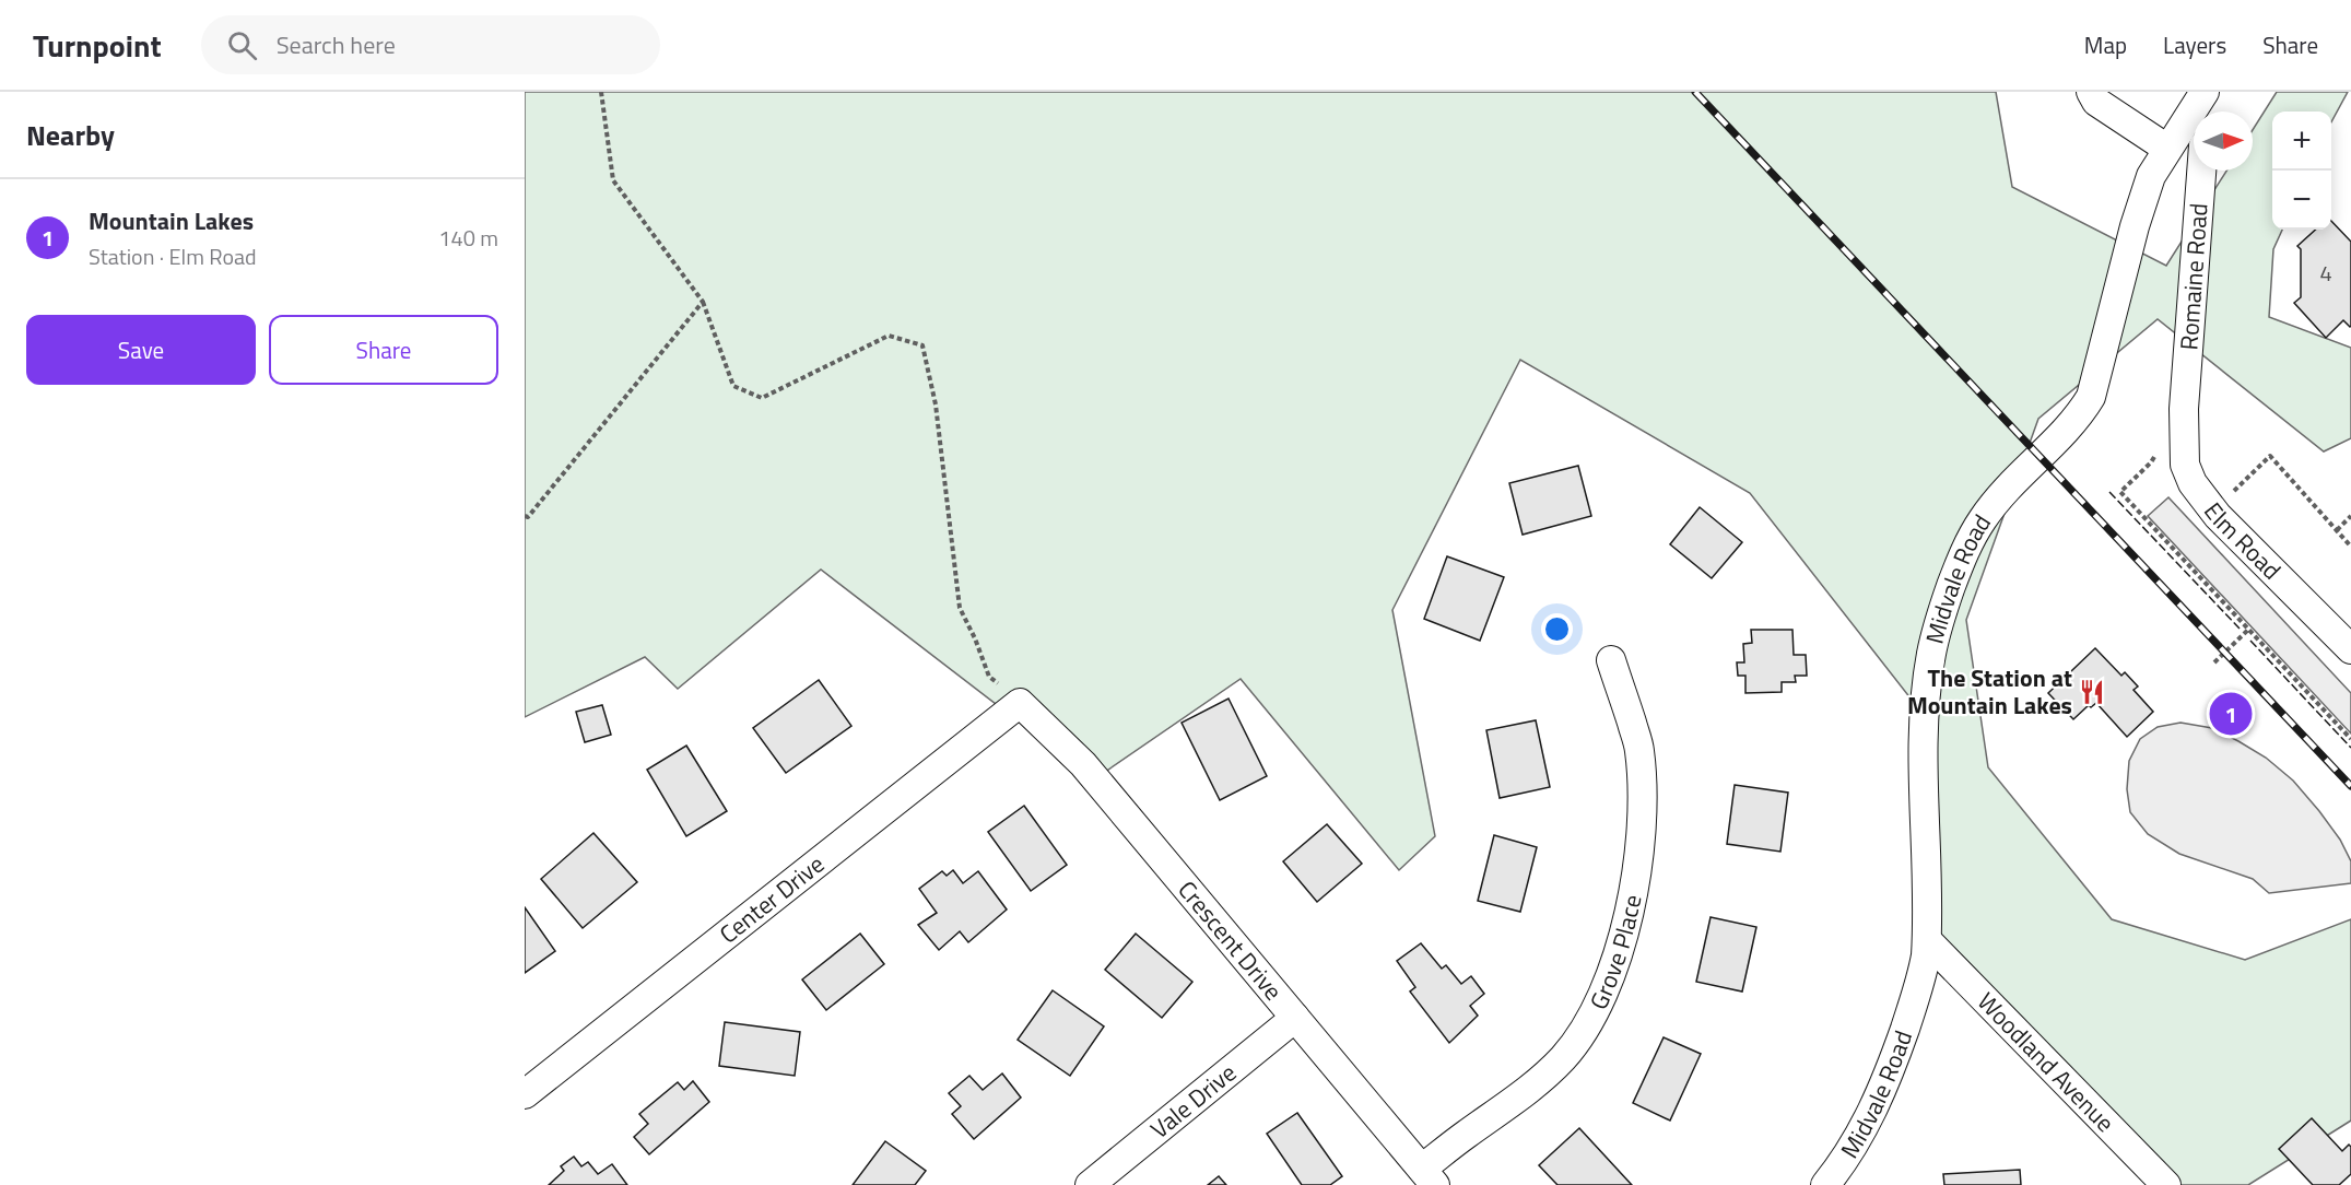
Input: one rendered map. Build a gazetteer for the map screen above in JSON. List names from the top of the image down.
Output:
{
  "streets": {
    "street": [
      "Romaine Road",
      "Elm Road",
      "Midvale Road",
      "Center Drive",
      "Crescent Drive",
      "Grove Place",
      "Woodland Avenue",
      "Vale Drive"
    ]
  },
  "crossings": [
    ["Romaine Road", "Elm Road"],
    ["Midvale Road", "Woodland Avenue"],
    ["Center Drive", "Crescent Drive"],
    ["Crescent Drive", "Grove Place"],
    ["Crescent Drive", "Vale Drive"]
  ],
  "places": {
    "restaurant": ["The Station at Mountain Lakes"]
  },
  "house_numbers": ["4"],
  "north": "right",
  "page": {
    "header": "Turnpoint",
    "search": "Search here",
    "nav": ["Map", "Layers", "Share"],
    "heading": "Nearby",
    "map_buttons": ["+", "−"],
    "list": [
      {
        "mark": "1",
        "name": "Mountain Lakes",
        "note": "Station · Elm Road",
        "value": "140 m"
      }
    ],
    "buttons": ["Save", "Share"],
    "pins": "1"
  }
}
